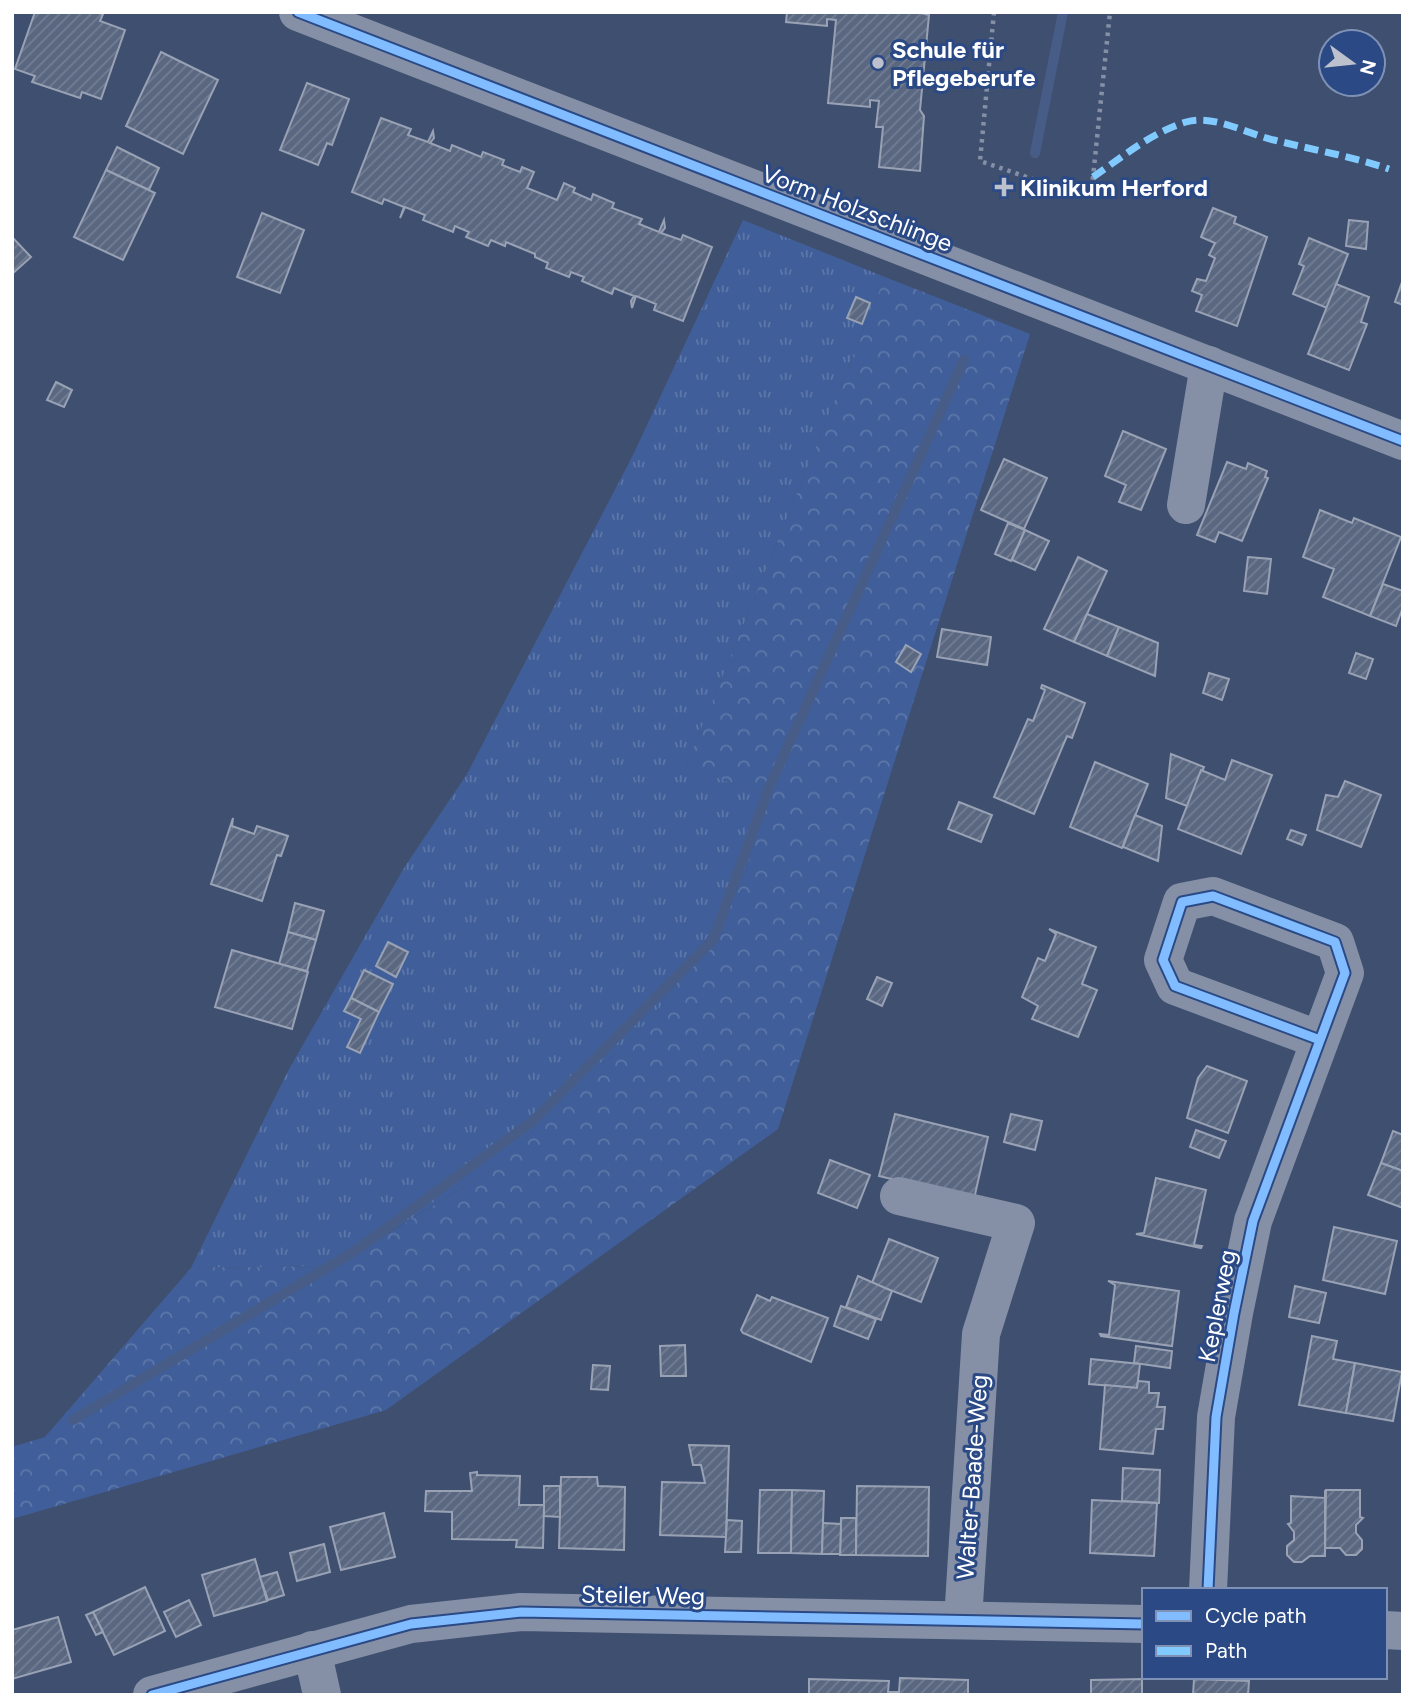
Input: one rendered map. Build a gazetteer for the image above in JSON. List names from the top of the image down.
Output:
{
  "streets": {
    "street": [
      "Vorm Holzschlinge",
      "Keplerweg",
      "Walter-Baade-Weg",
      "Steiler Weg"
    ]
  },
  "crossings": [
    ["Walter-Baade-Weg", "Steiler Weg"]
  ],
  "places": {
    "other": ["Schule für Pflegeberufe"],
    "health": ["Klinikum Herford"]
  },
  "legend": ["Cycle path", "Path"],
  "north": "right"
}
